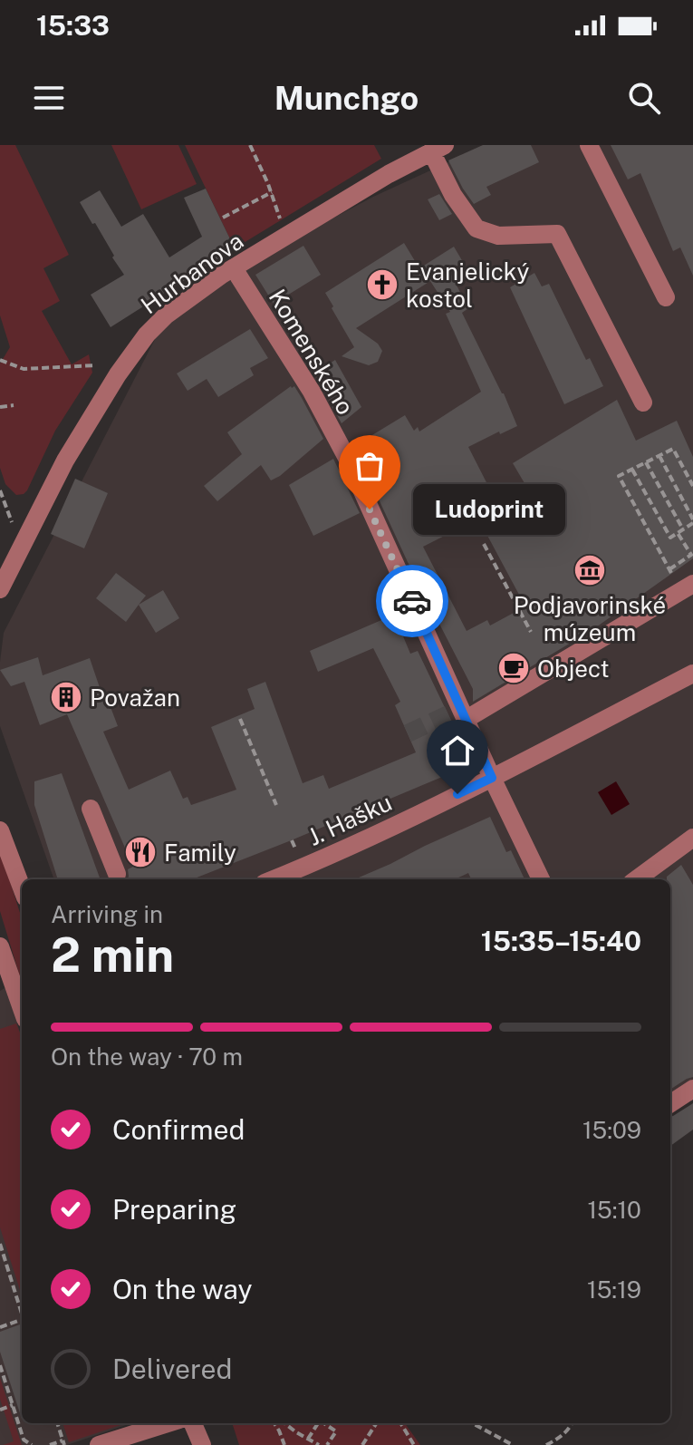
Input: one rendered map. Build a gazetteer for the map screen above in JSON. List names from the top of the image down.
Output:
{
  "streets": {
    "street": ["Hurbanova", "Komenského", "J. Hašku"]
  },
  "crossings": [
    ["Hurbanova", "Komenského"],
    ["Komenského", "J. Hašku"]
  ],
  "places": {
    "church": ["Evanjelický kostol"],
    "other": ["Ludoprint"],
    "museum": ["Podjavorinské múzeum"],
    "cafe": ["Object"],
    "building": ["Považan"],
    "restaurant": ["Family"]
  },
  "page": {
    "status": "15:33",
    "header": "Munchgo",
    "bubble": "Ludoprint",
    "heading": ["2 min", "Arriving in", "15:35–15:40"],
    "bar": "On the way · 70 m",
    "list": [
      ["Confirmed", "15:09"],
      ["Preparing", "15:10"],
      ["On the way", "15:19"],
      "Delivered"
    ]
  }
}
